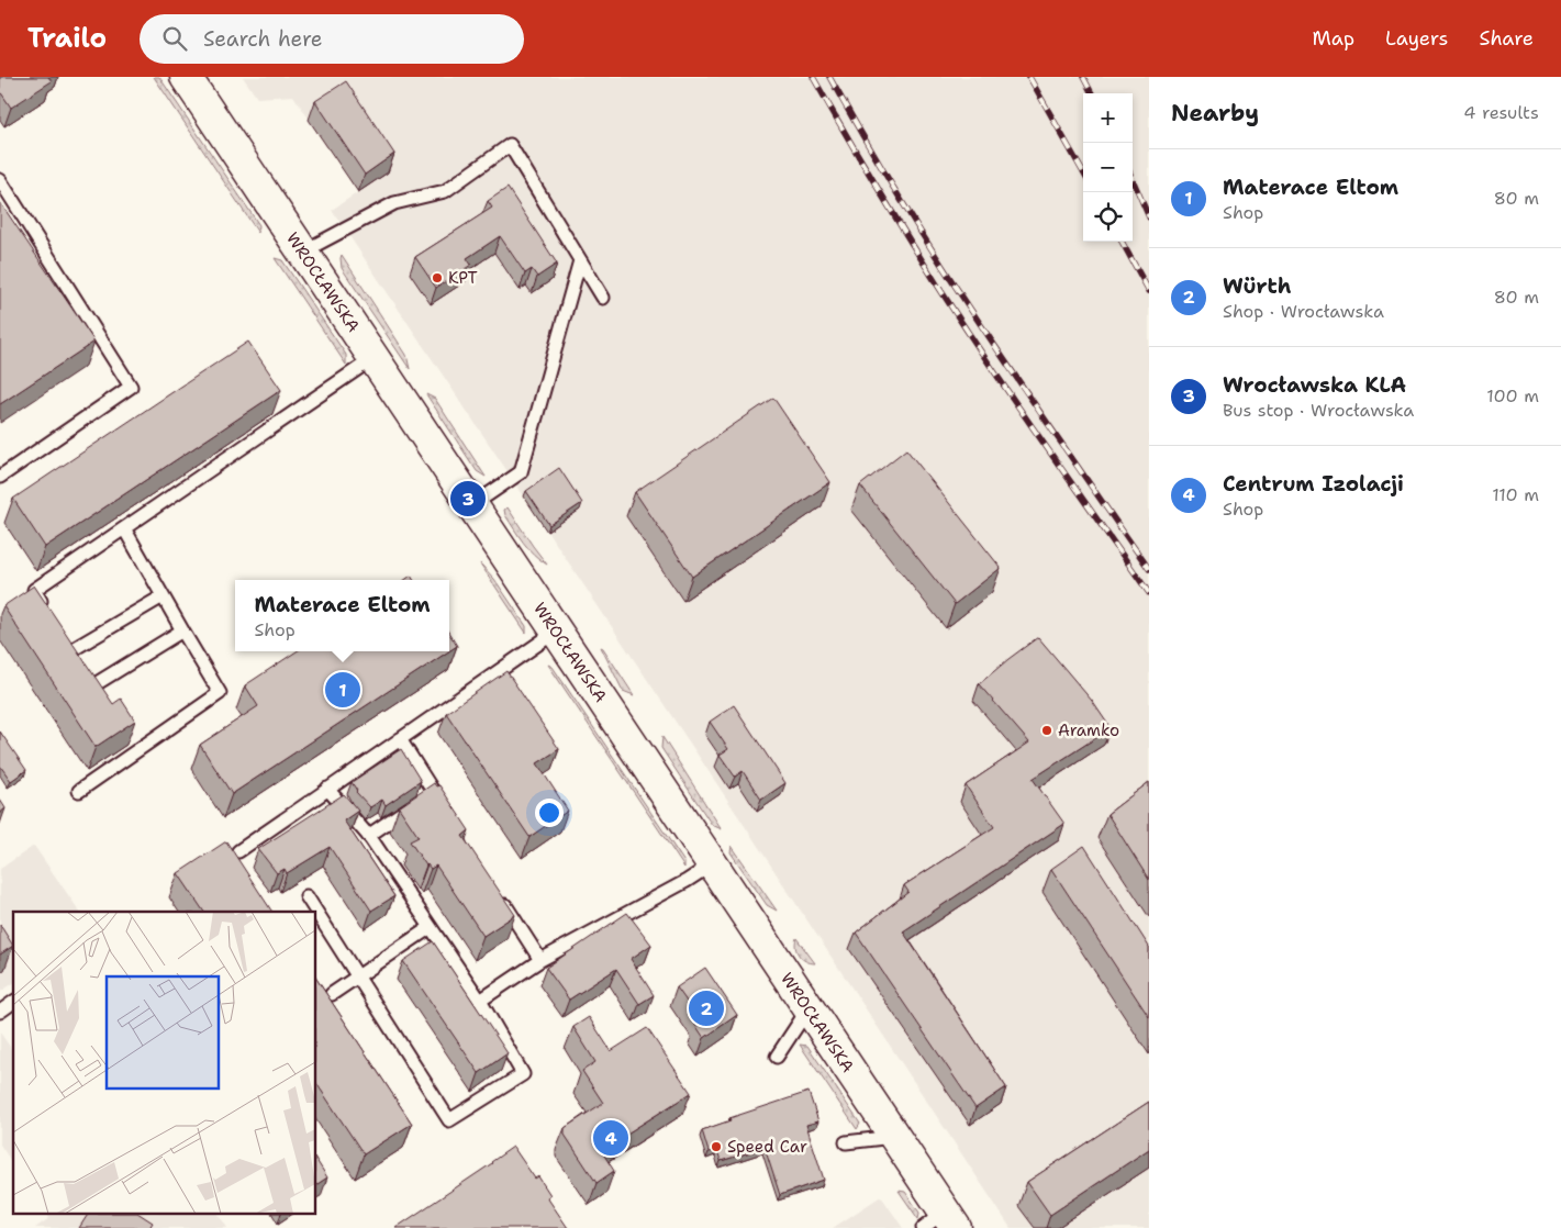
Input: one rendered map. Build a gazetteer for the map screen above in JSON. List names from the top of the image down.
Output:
{
  "streets": {
    "street": ["WROCŁAWSKA"]
  },
  "places": ["KPT", "Aramko", "Speed Car"],
  "page": {
    "header": "Trailo",
    "search": "Search here",
    "nav": ["Map", "Layers", "Share"],
    "heading": ["Nearby", "4 results"],
    "map_buttons": ["+", "−"],
    "list": [
      {
        "mark": "1",
        "name": "Materace Eltom",
        "note": "Shop",
        "value": "80 m"
      },
      {
        "mark": "2",
        "name": "Würth",
        "note": "Shop · Wrocławska",
        "value": "80 m"
      },
      {
        "mark": "3",
        "name": "Wrocławska KLA",
        "note": "Bus stop · Wrocławska",
        "value": "100 m"
      },
      {
        "mark": "4",
        "name": "Centrum Izolacji",
        "note": "Shop",
        "value": "110 m"
      }
    ],
    "pins": [
      "3",
      "1",
      "2",
      "4"
    ],
    "popup": ["Materace Eltom", "Shop"]
  }
}
